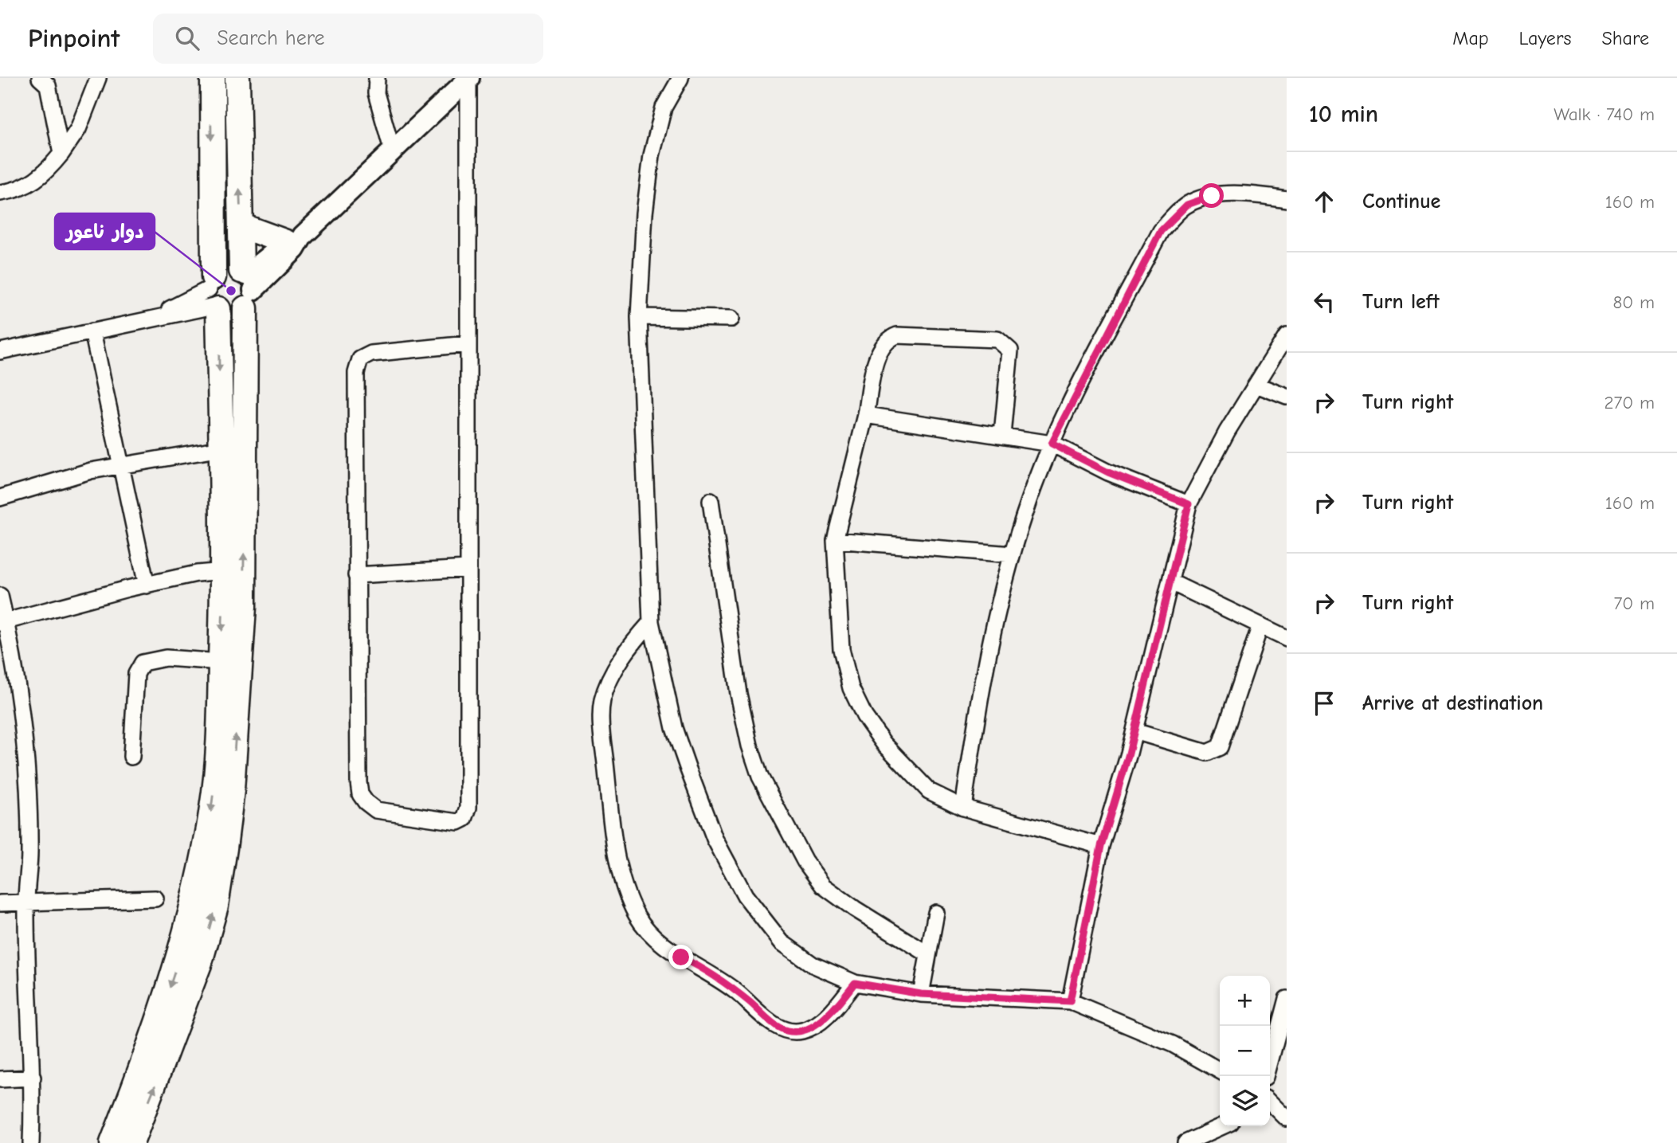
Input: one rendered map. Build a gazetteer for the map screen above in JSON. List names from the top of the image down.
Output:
{
  "places": ["دوار ناعور"],
  "page": {
    "header": "Pinpoint",
    "search": "Search here",
    "nav": ["Map", "Layers", "Share"],
    "heading": ["10 min", "Walk · 740 m"],
    "list": [
      ["Continue", "160 m"],
      ["Turn left", "80 m"],
      ["Turn right", "270 m"],
      ["Turn right", "160 m"],
      ["Turn right", "70 m"],
      "Arrive at destination"
    ],
    "map_buttons": ["+", "−"]
  }
}
